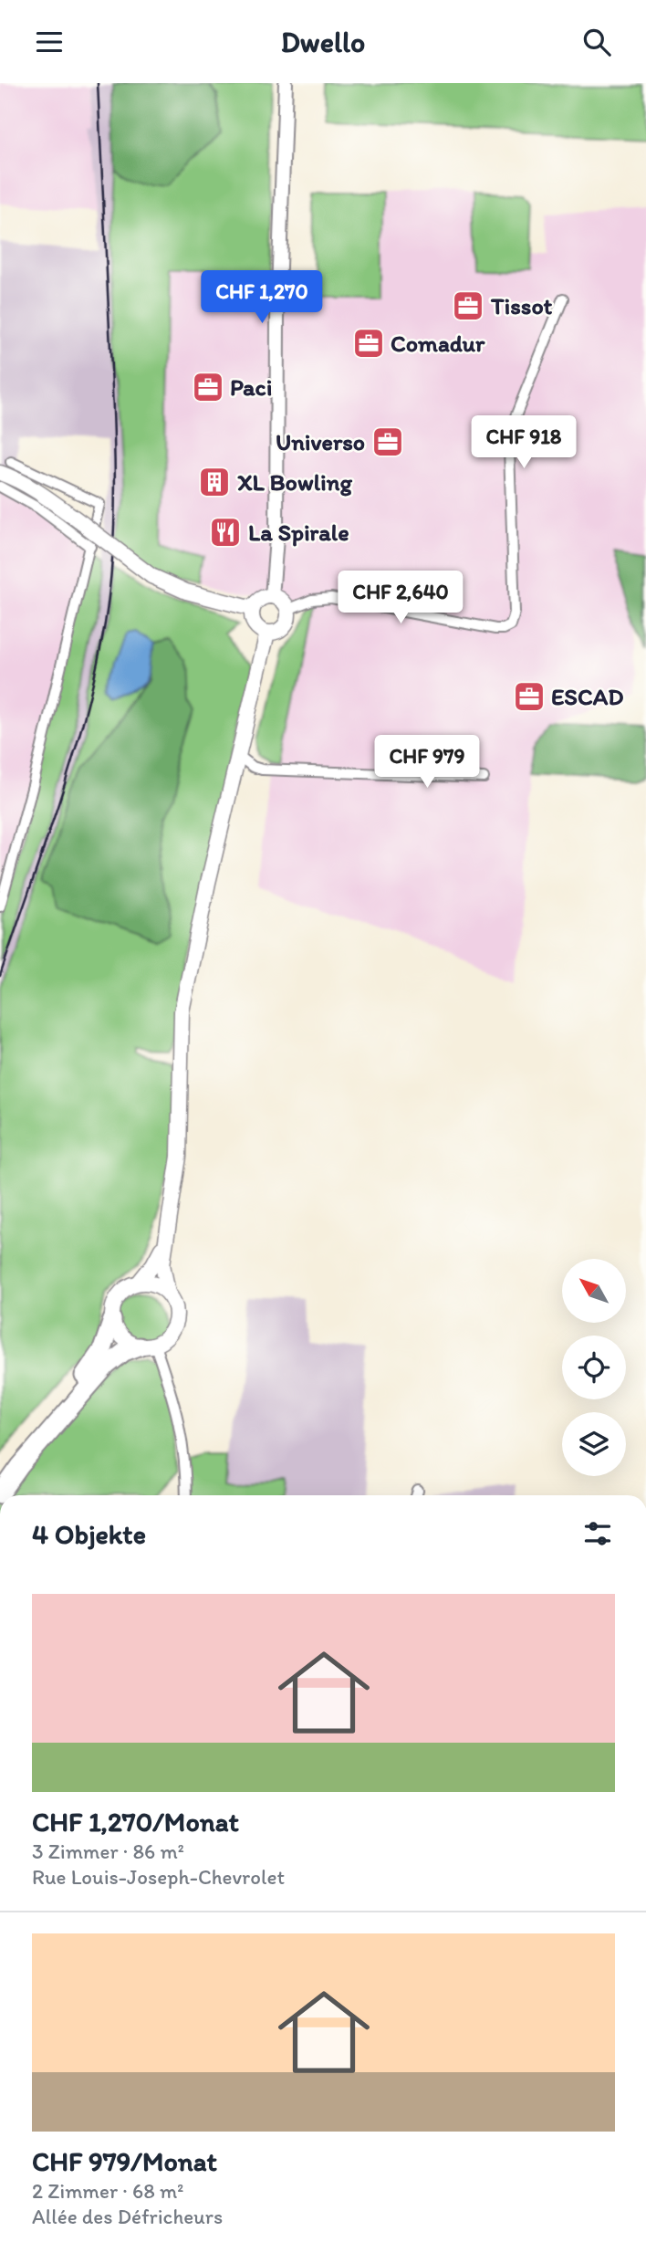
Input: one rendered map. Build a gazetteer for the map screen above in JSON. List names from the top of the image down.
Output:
{
  "places": {
    "office": [
      "Tissot",
      "Comadur",
      "Paci",
      "Universo",
      "ESCAD"
    ],
    "building": ["XL Bowling"],
    "restaurant": ["La Spirale"]
  },
  "north": "top left",
  "page": {
    "header": "Dwello",
    "price": [
      "CHF 1,270",
      "CHF 918",
      "CHF 2,640",
      "CHF 979"
    ],
    "heading": "4 Objekte",
    "list": [
      {
        "name": "CHF 1,270/Monat",
        "note": "3 Zimmer · 86 m² · Rue Louis-Joseph-Chevrolet"
      },
      {
        "name": "CHF 979/Monat",
        "note": "2 Zimmer · 68 m² · Allée des Défricheurs"
      }
    ]
  }
}
